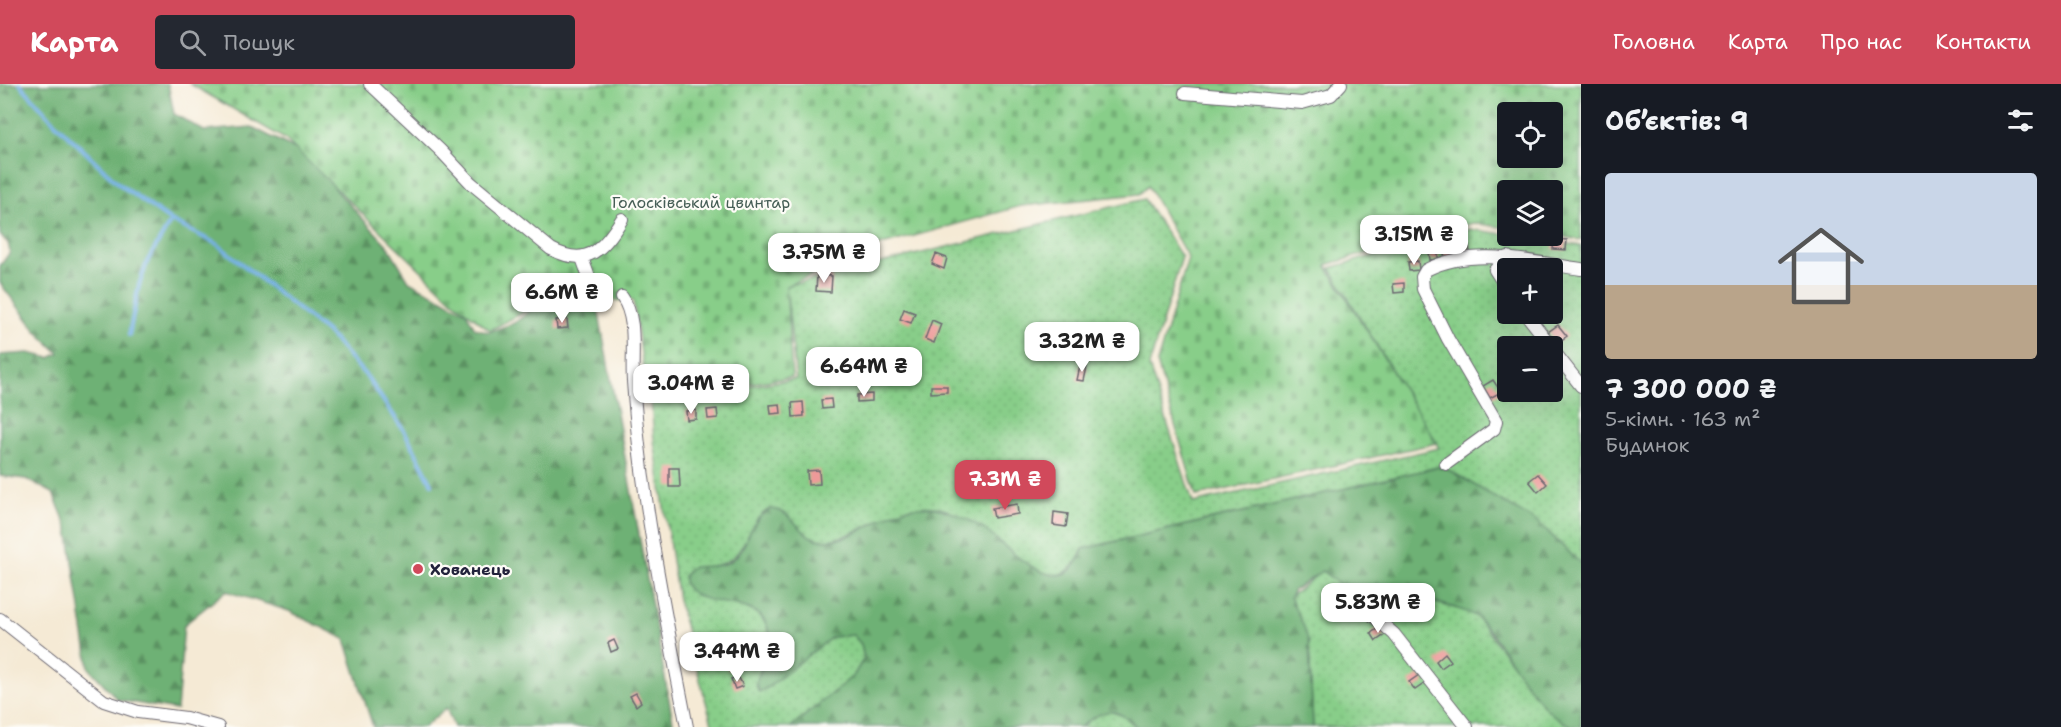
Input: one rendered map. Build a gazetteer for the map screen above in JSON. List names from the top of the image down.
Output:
{
  "parks": ["Голосківський цвинтар"],
  "places": ["Хованець"],
  "page": {
    "header": "Карта",
    "search": "Пошук",
    "nav": [
      "Головна",
      "Карта",
      "Про нас",
      "Контакти"
    ],
    "heading": "Об’єктів: 9",
    "map_buttons": ["+", "−"],
    "list": [
      {
        "name": "7 300 000 ₴",
        "note": "5-кімн. · 163 m² · Будинок"
      }
    ],
    "price": [
      "3.15M ₴",
      "3.75M ₴",
      "6.6M ₴",
      "3.32M ₴",
      "6.64M ₴",
      "3.04M ₴",
      "7.3M ₴",
      "5.83M ₴",
      "3.44M ₴"
    ]
  }
}
